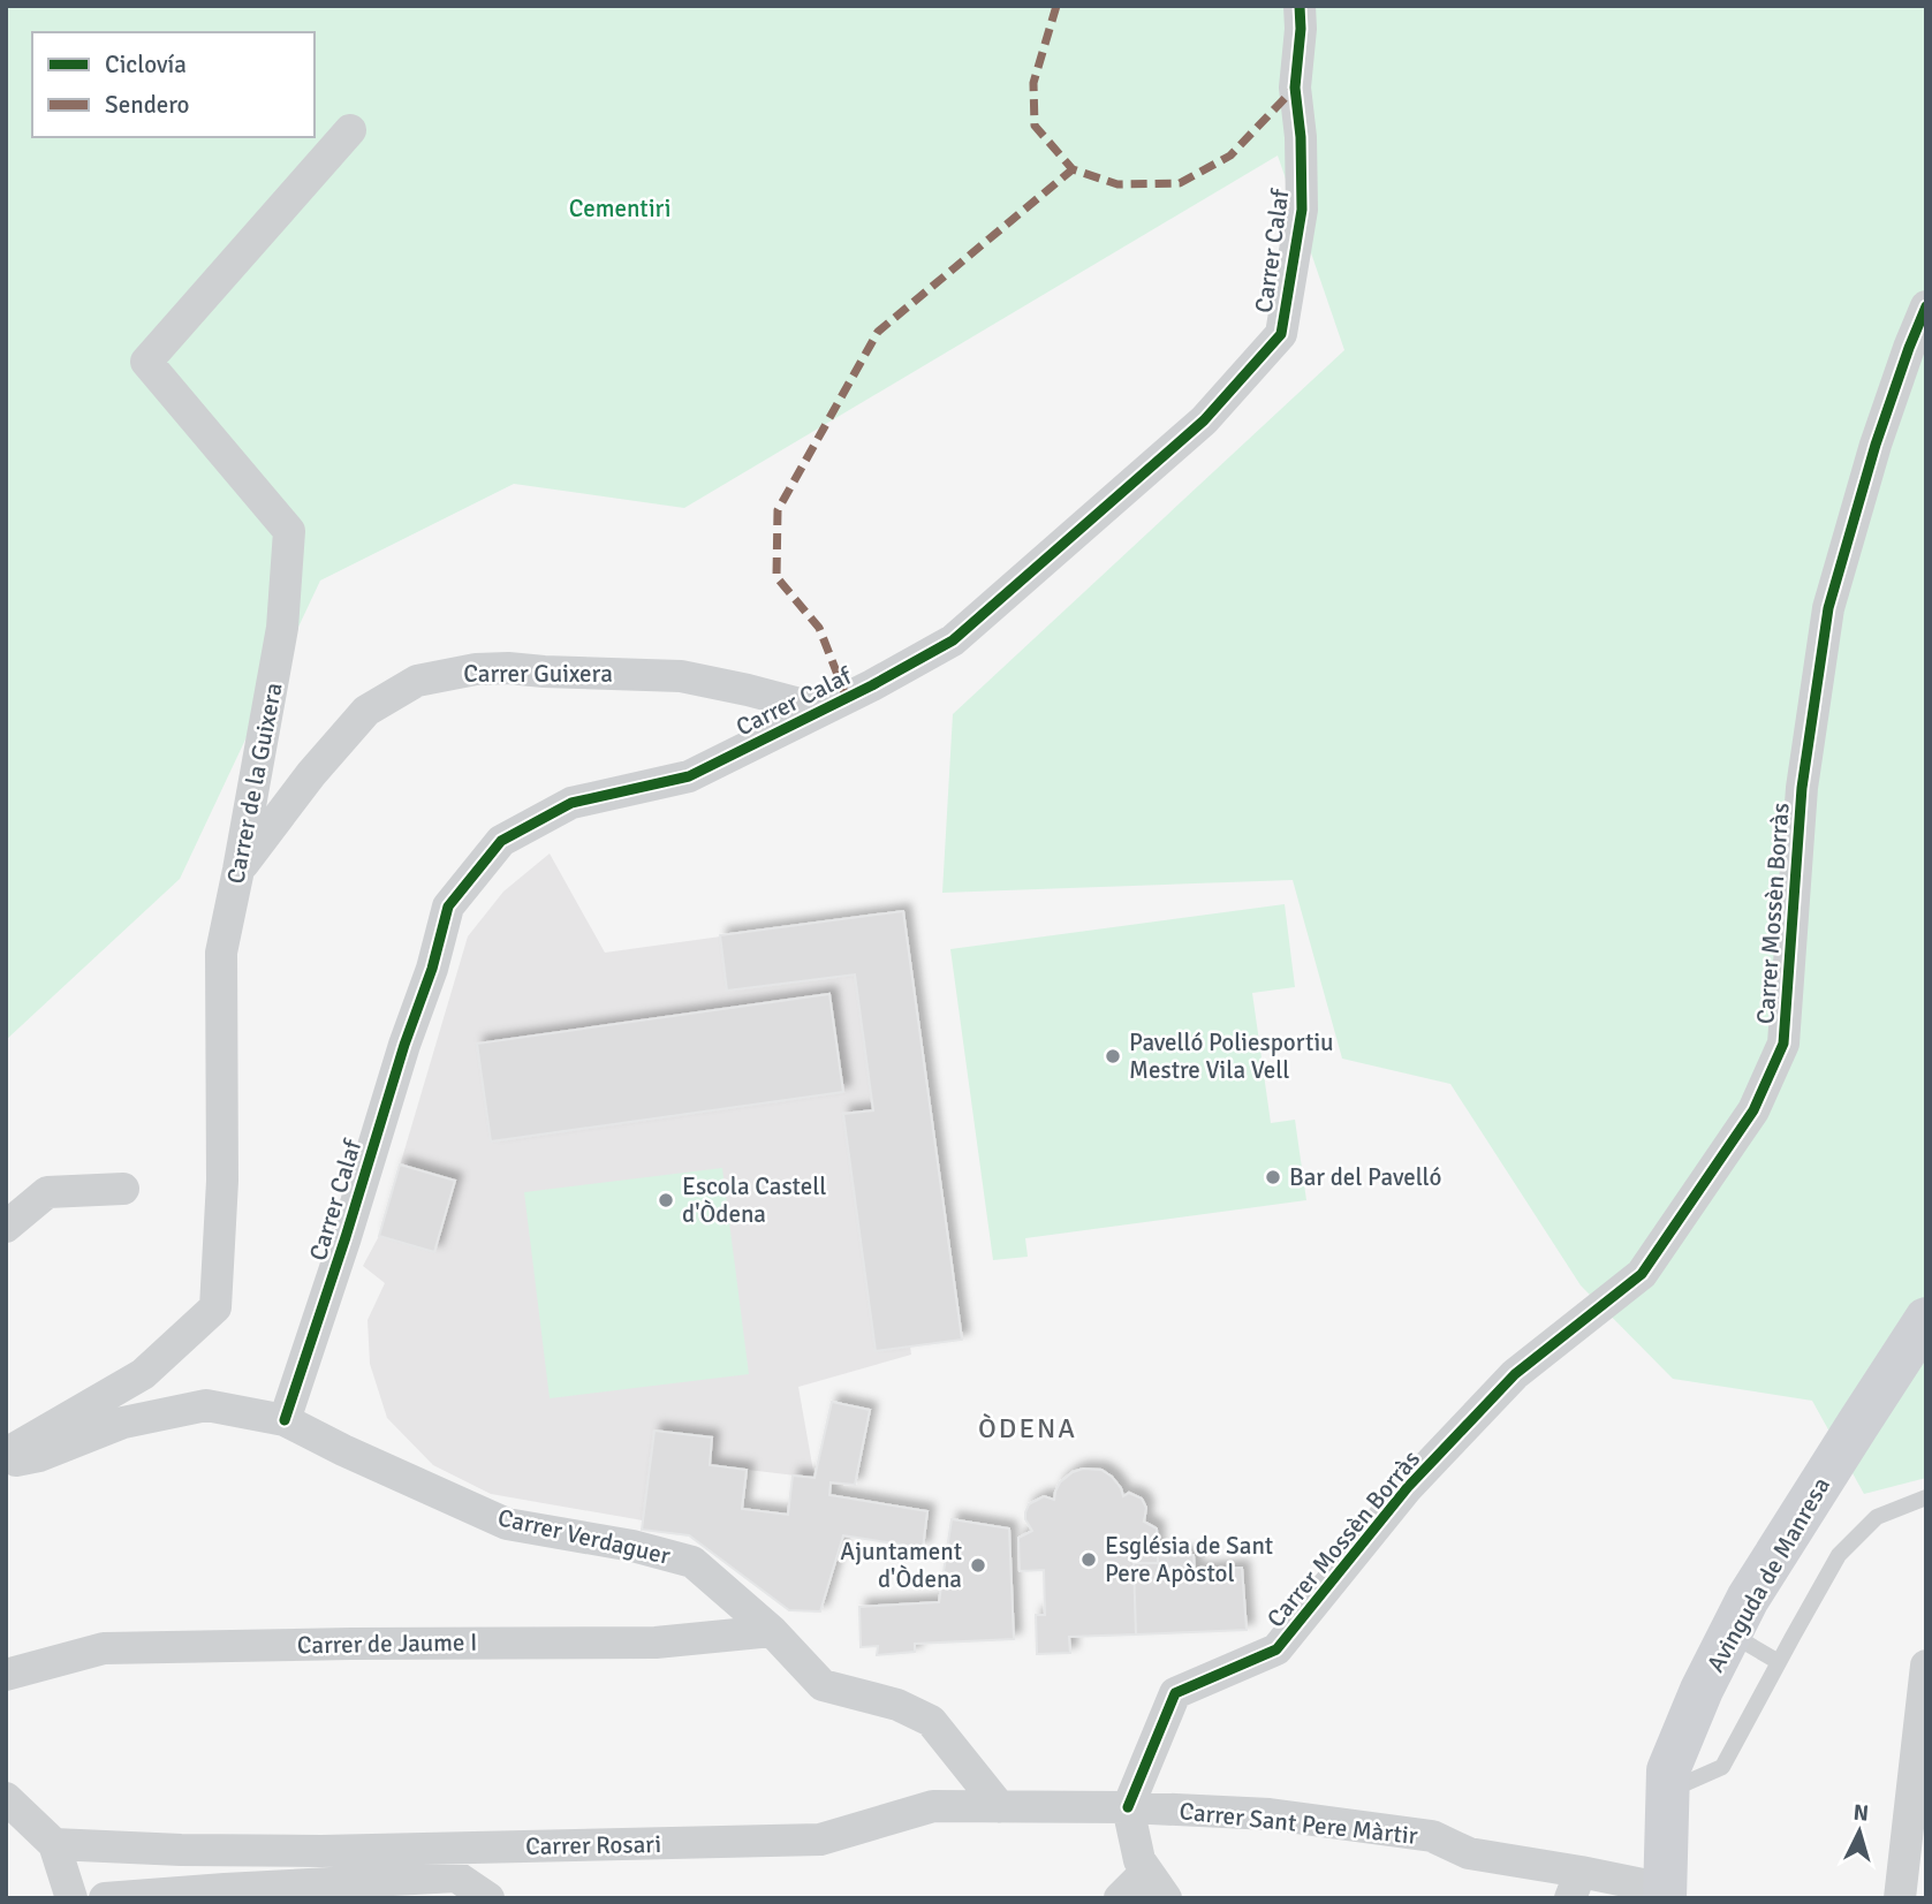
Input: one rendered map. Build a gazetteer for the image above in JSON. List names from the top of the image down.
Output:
{
  "streets": {
    "street": [
      "Carrer Calaf",
      "Carrer Guixera",
      "Carrer de la Guixera",
      "Carrer Mossèn Borràs",
      "Carrer Verdaguer",
      "Avinguda de Manresa",
      "Carrer de Jaume I",
      "Carrer Sant Pere Màrtir",
      "Carrer Rosari"
    ]
  },
  "crossings": [
    ["Carrer Calaf", "Carrer Guixera"],
    ["Carrer Calaf", "Carrer Verdaguer"],
    ["Carrer Guixera", "Carrer de la Guixera"],
    ["Carrer Mossèn Borràs", "Carrer Sant Pere Màrtir"],
    ["Carrer Mossèn Borràs", "Carrer Rosari"],
    ["Carrer Verdaguer", "Carrer de Jaume I"],
    ["Carrer Verdaguer", "Carrer Rosari"],
    ["Avinguda de Manresa", "Carrer Sant Pere Màrtir"],
    ["Carrer Sant Pere Màrtir", "Carrer Rosari"]
  ],
  "districts": ["ÒDENA"],
  "parks": ["Cementiri"],
  "places": [
    "Pavelló Poliesportiu Mestre Vila Vell",
    "Bar del Pavelló",
    "Escola Castell d'Òdena",
    "Església de Sant Pere Apòstol",
    "Ajuntament d'Òdena"
  ],
  "legend": ["Ciclovía", "Sendero"],
  "north": "top"
}
